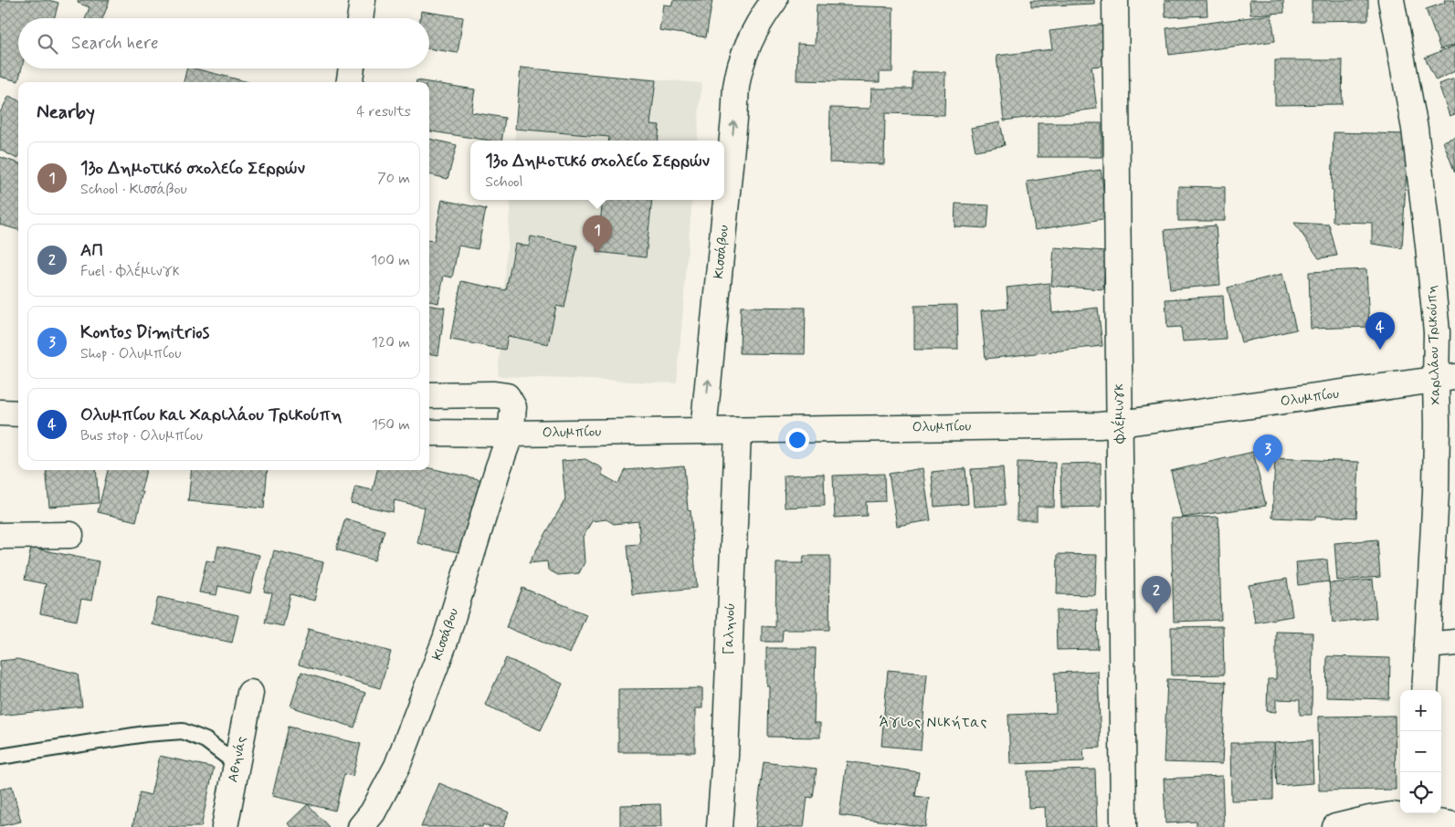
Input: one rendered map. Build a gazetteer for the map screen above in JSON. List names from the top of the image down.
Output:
{
  "streets": {
    "street": [
      "Κισσάβου",
      "Χαριλάου Τρικούπη",
      "Ολυμπίου",
      "Φλέμινγκ",
      "Γαληνού",
      "Αθηνάς"
    ]
  },
  "crossings": [
    ["Κισσάβου", "Ολυμπίου"],
    ["Χαριλάου Τρικούπη", "Ολυμπίου"],
    ["Ολυμπίου", "Φλέμινγκ"],
    ["Ολυμπίου", "Γαληνού"]
  ],
  "one_way": ["Κισσάβου"],
  "districts": ["Άγιος Νικήτας"],
  "page": {
    "search": "Search here",
    "heading": ["Nearby", "4 results"],
    "popup": ["13ο Δημοτικό σχολείο Σερρών", "School"],
    "list": [
      {
        "mark": "1",
        "name": "13ο Δημοτικό σχολείο Σερρών",
        "note": "School · Κισσάβου",
        "value": "70 m"
      },
      {
        "mark": "2",
        "name": "ΑΠ",
        "note": "Fuel · Φλέμινγκ",
        "value": "100 m"
      },
      {
        "mark": "3",
        "name": "Kontos Dimitrios",
        "note": "Shop · Ολυμπίου",
        "value": "120 m"
      },
      {
        "mark": "4",
        "name": "Ολυμπίου και Χαριλάου Τρικούπη",
        "note": "Bus stop · Ολυμπίου",
        "value": "150 m"
      }
    ],
    "pins": [
      "1",
      "4",
      "3",
      "2"
    ],
    "map_buttons": ["+", "−"]
  }
}
